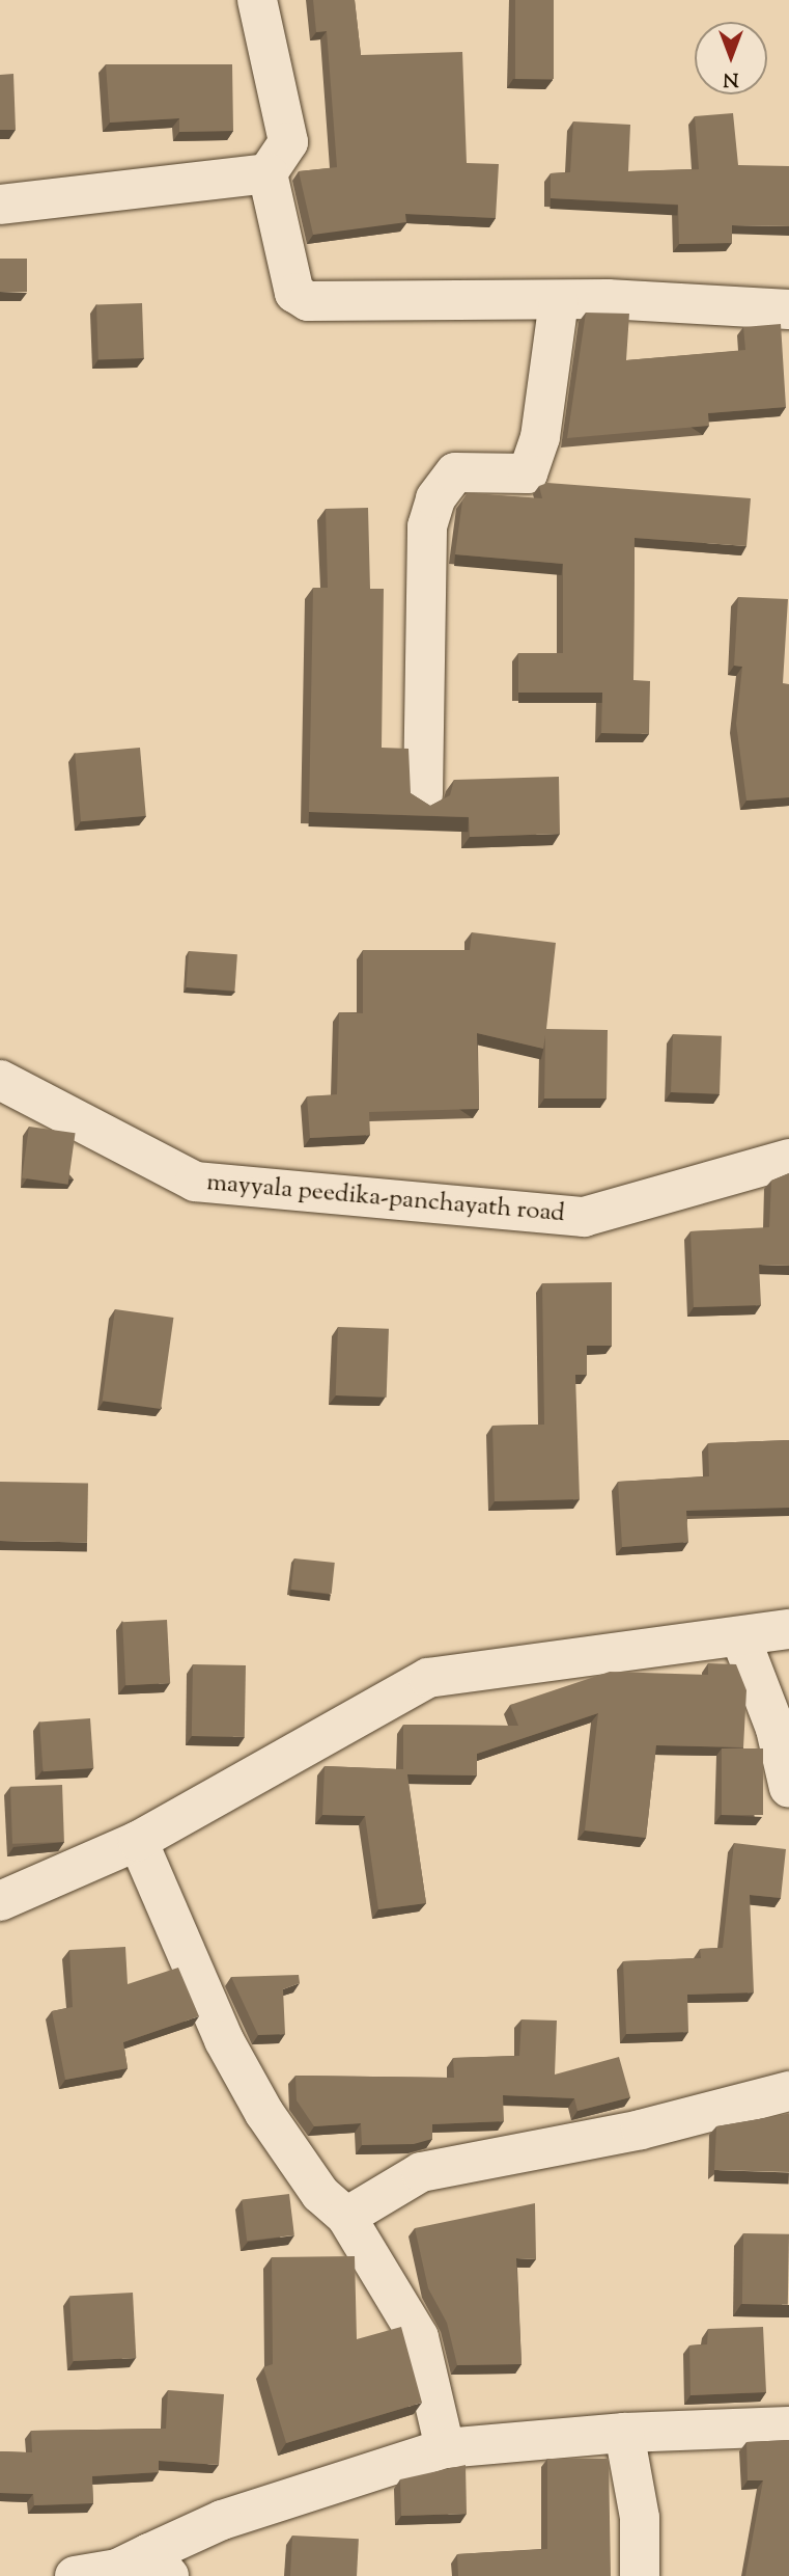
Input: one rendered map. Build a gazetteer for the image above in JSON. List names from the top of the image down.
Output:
{
  "streets": {
    "street": ["mayyala peedika-panchayath road"]
  },
  "north": "bottom"
}
